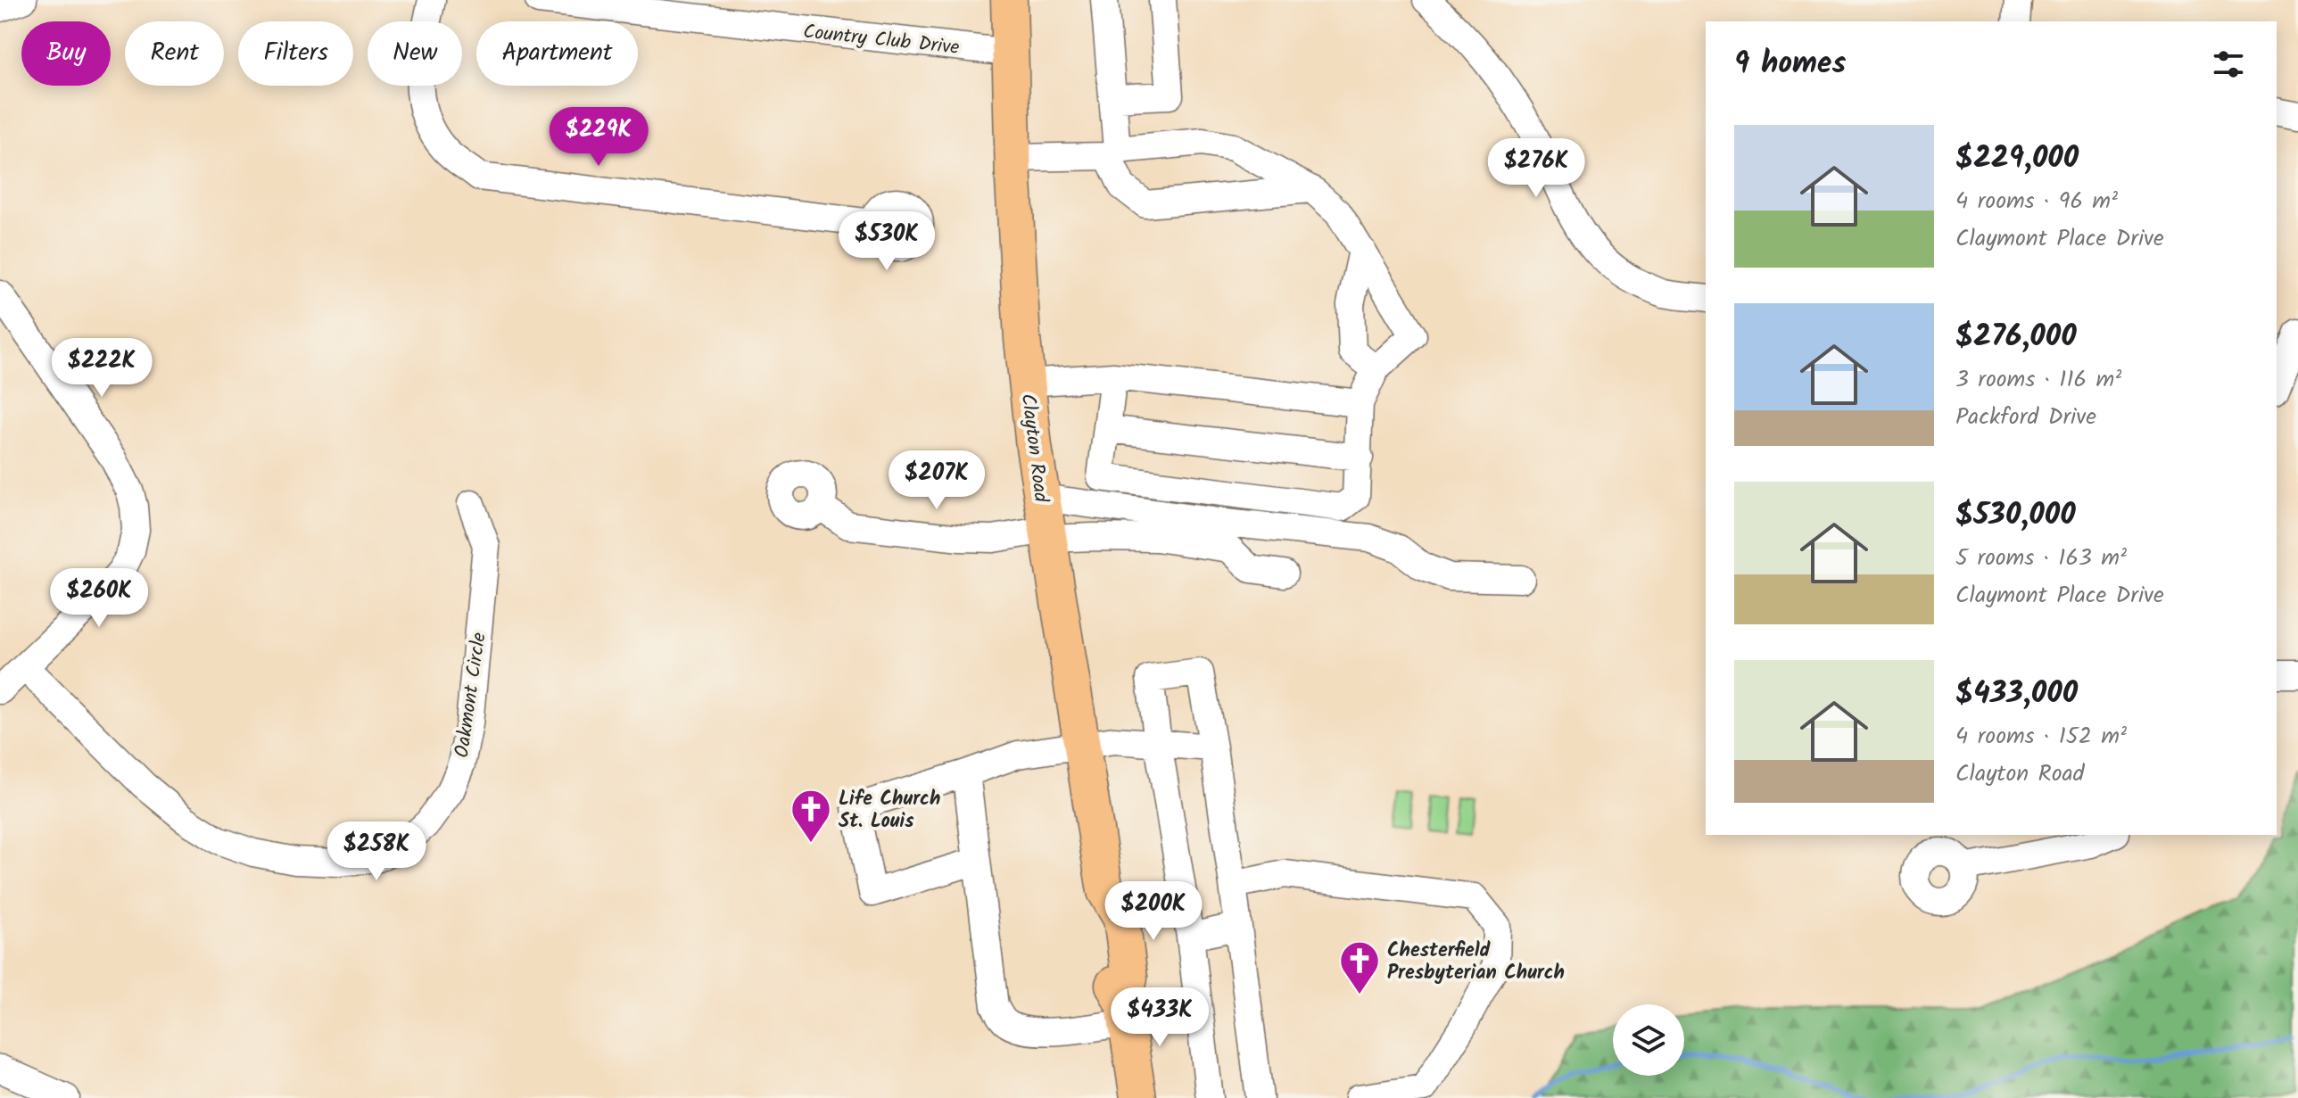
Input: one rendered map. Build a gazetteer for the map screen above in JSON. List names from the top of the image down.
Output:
{
  "streets": {
    "main road": ["Clayton Road"],
    "street": ["Country Club Drive", "Oakmont Circle"]
  },
  "crossings": [
    ["Country Club Drive", "Clayton Road"]
  ],
  "places": {
    "church": ["Life Church St. Louis", "Chesterfield Presbyterian Church"]
  },
  "page": {
    "chip": [
      "Buy",
      "Rent",
      "Filters",
      "New",
      "Apartment"
    ],
    "heading": "9 homes",
    "price": [
      "$229K",
      "$276K",
      "$530K",
      "$222K",
      "$207K",
      "$260K",
      "$258K",
      "$200K",
      "$433K"
    ],
    "list": [
      {
        "name": "$229,000",
        "note": "4 rooms · 96 m² · Claymont Place Drive"
      },
      {
        "name": "$276,000",
        "note": "3 rooms · 116 m² · Packford Drive"
      },
      {
        "name": "$530,000",
        "note": "5 rooms · 163 m² · Claymont Place Drive"
      },
      {
        "name": "$433,000",
        "note": "4 rooms · 152 m² · Clayton Road"
      }
    ]
  }
}
